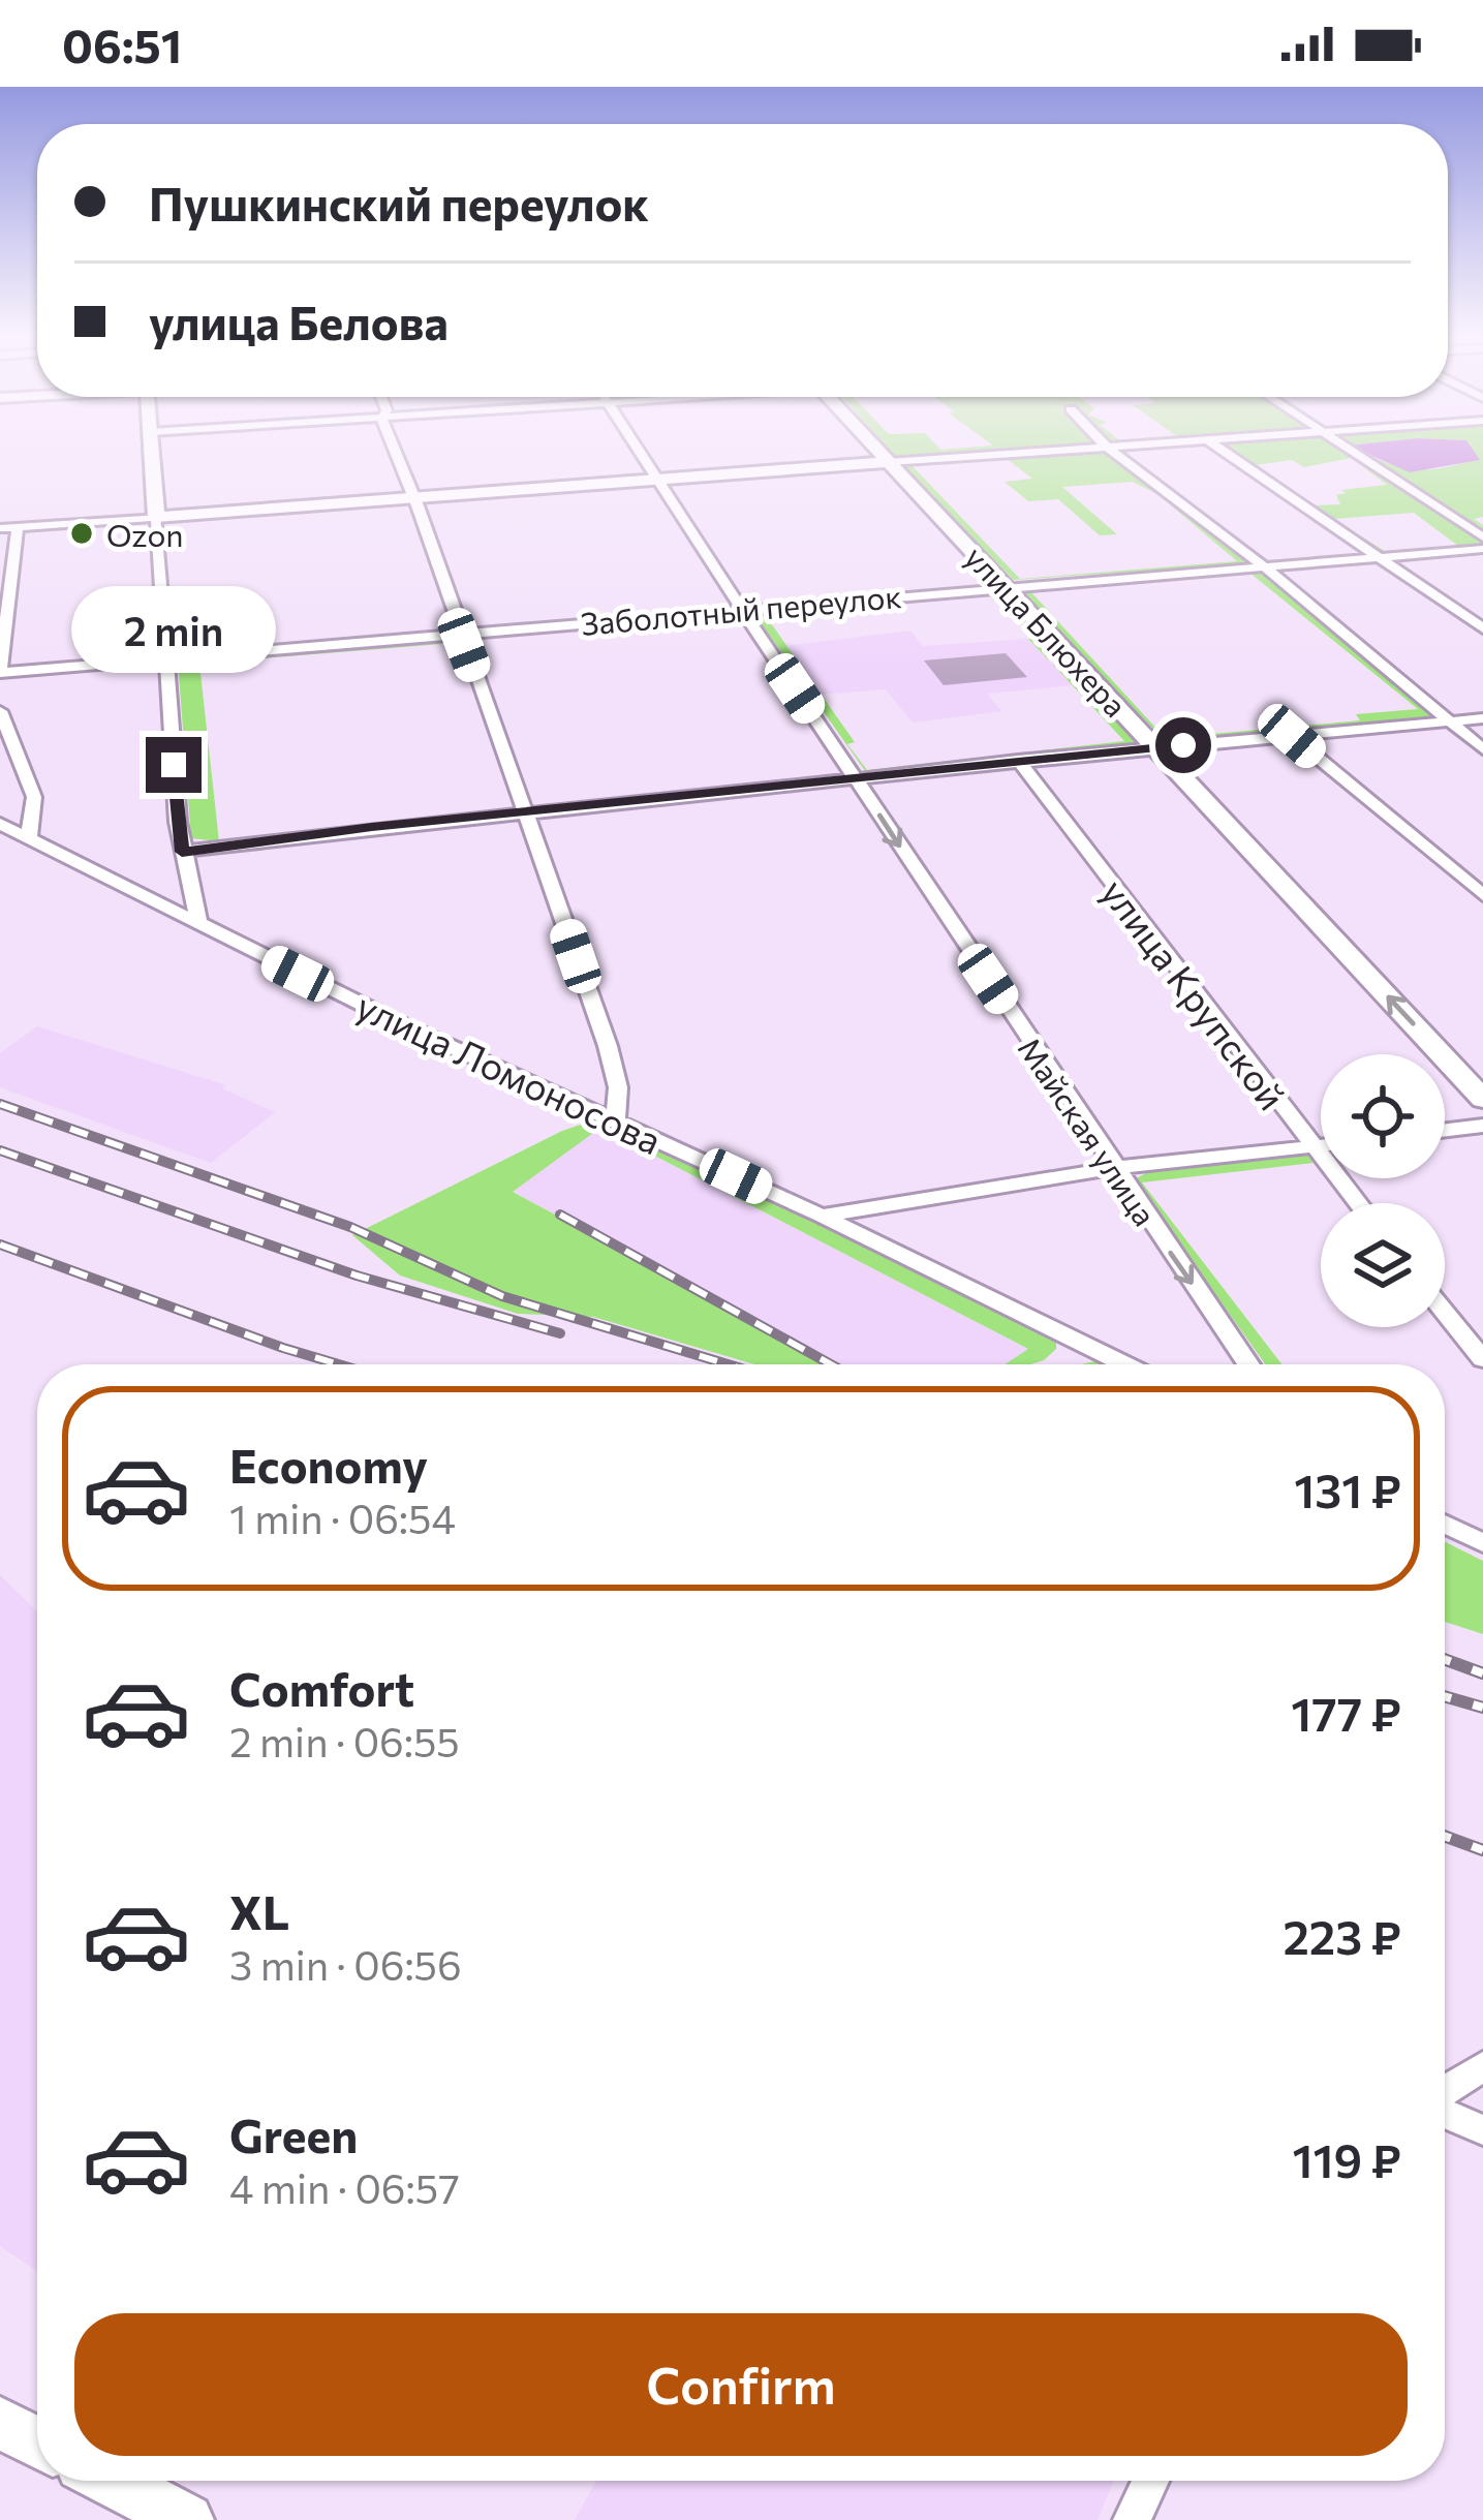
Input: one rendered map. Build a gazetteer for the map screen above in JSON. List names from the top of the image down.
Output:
{
  "streets": {
    "street": [
      "Заболотный переулок",
      "улица Блюхера",
      "улица Крупской",
      "улица Ломоносова",
      "Майская улица"
    ]
  },
  "crossings": [
    ["Заболотный переулок", "улица Блюхера"],
    ["Заболотный переулок", "Майская улица"]
  ],
  "one_way": ["Майская улица"],
  "places": ["Ozon"],
  "page": {
    "status": "06:51",
    "banner": ["Пушкинский переулок", "улица Белова"],
    "bubble": "2 min",
    "list": [
      {
        "name": "Economy",
        "note": "1 min · 06:54",
        "value": "131 ₽"
      },
      {
        "name": "Comfort",
        "note": "2 min · 06:55",
        "value": "177 ₽"
      },
      {
        "name": "XL",
        "note": "3 min · 06:56",
        "value": "223 ₽"
      },
      {
        "name": "Green",
        "note": "4 min · 06:57",
        "value": "119 ₽"
      }
    ],
    "buttons": "Confirm"
  }
}
